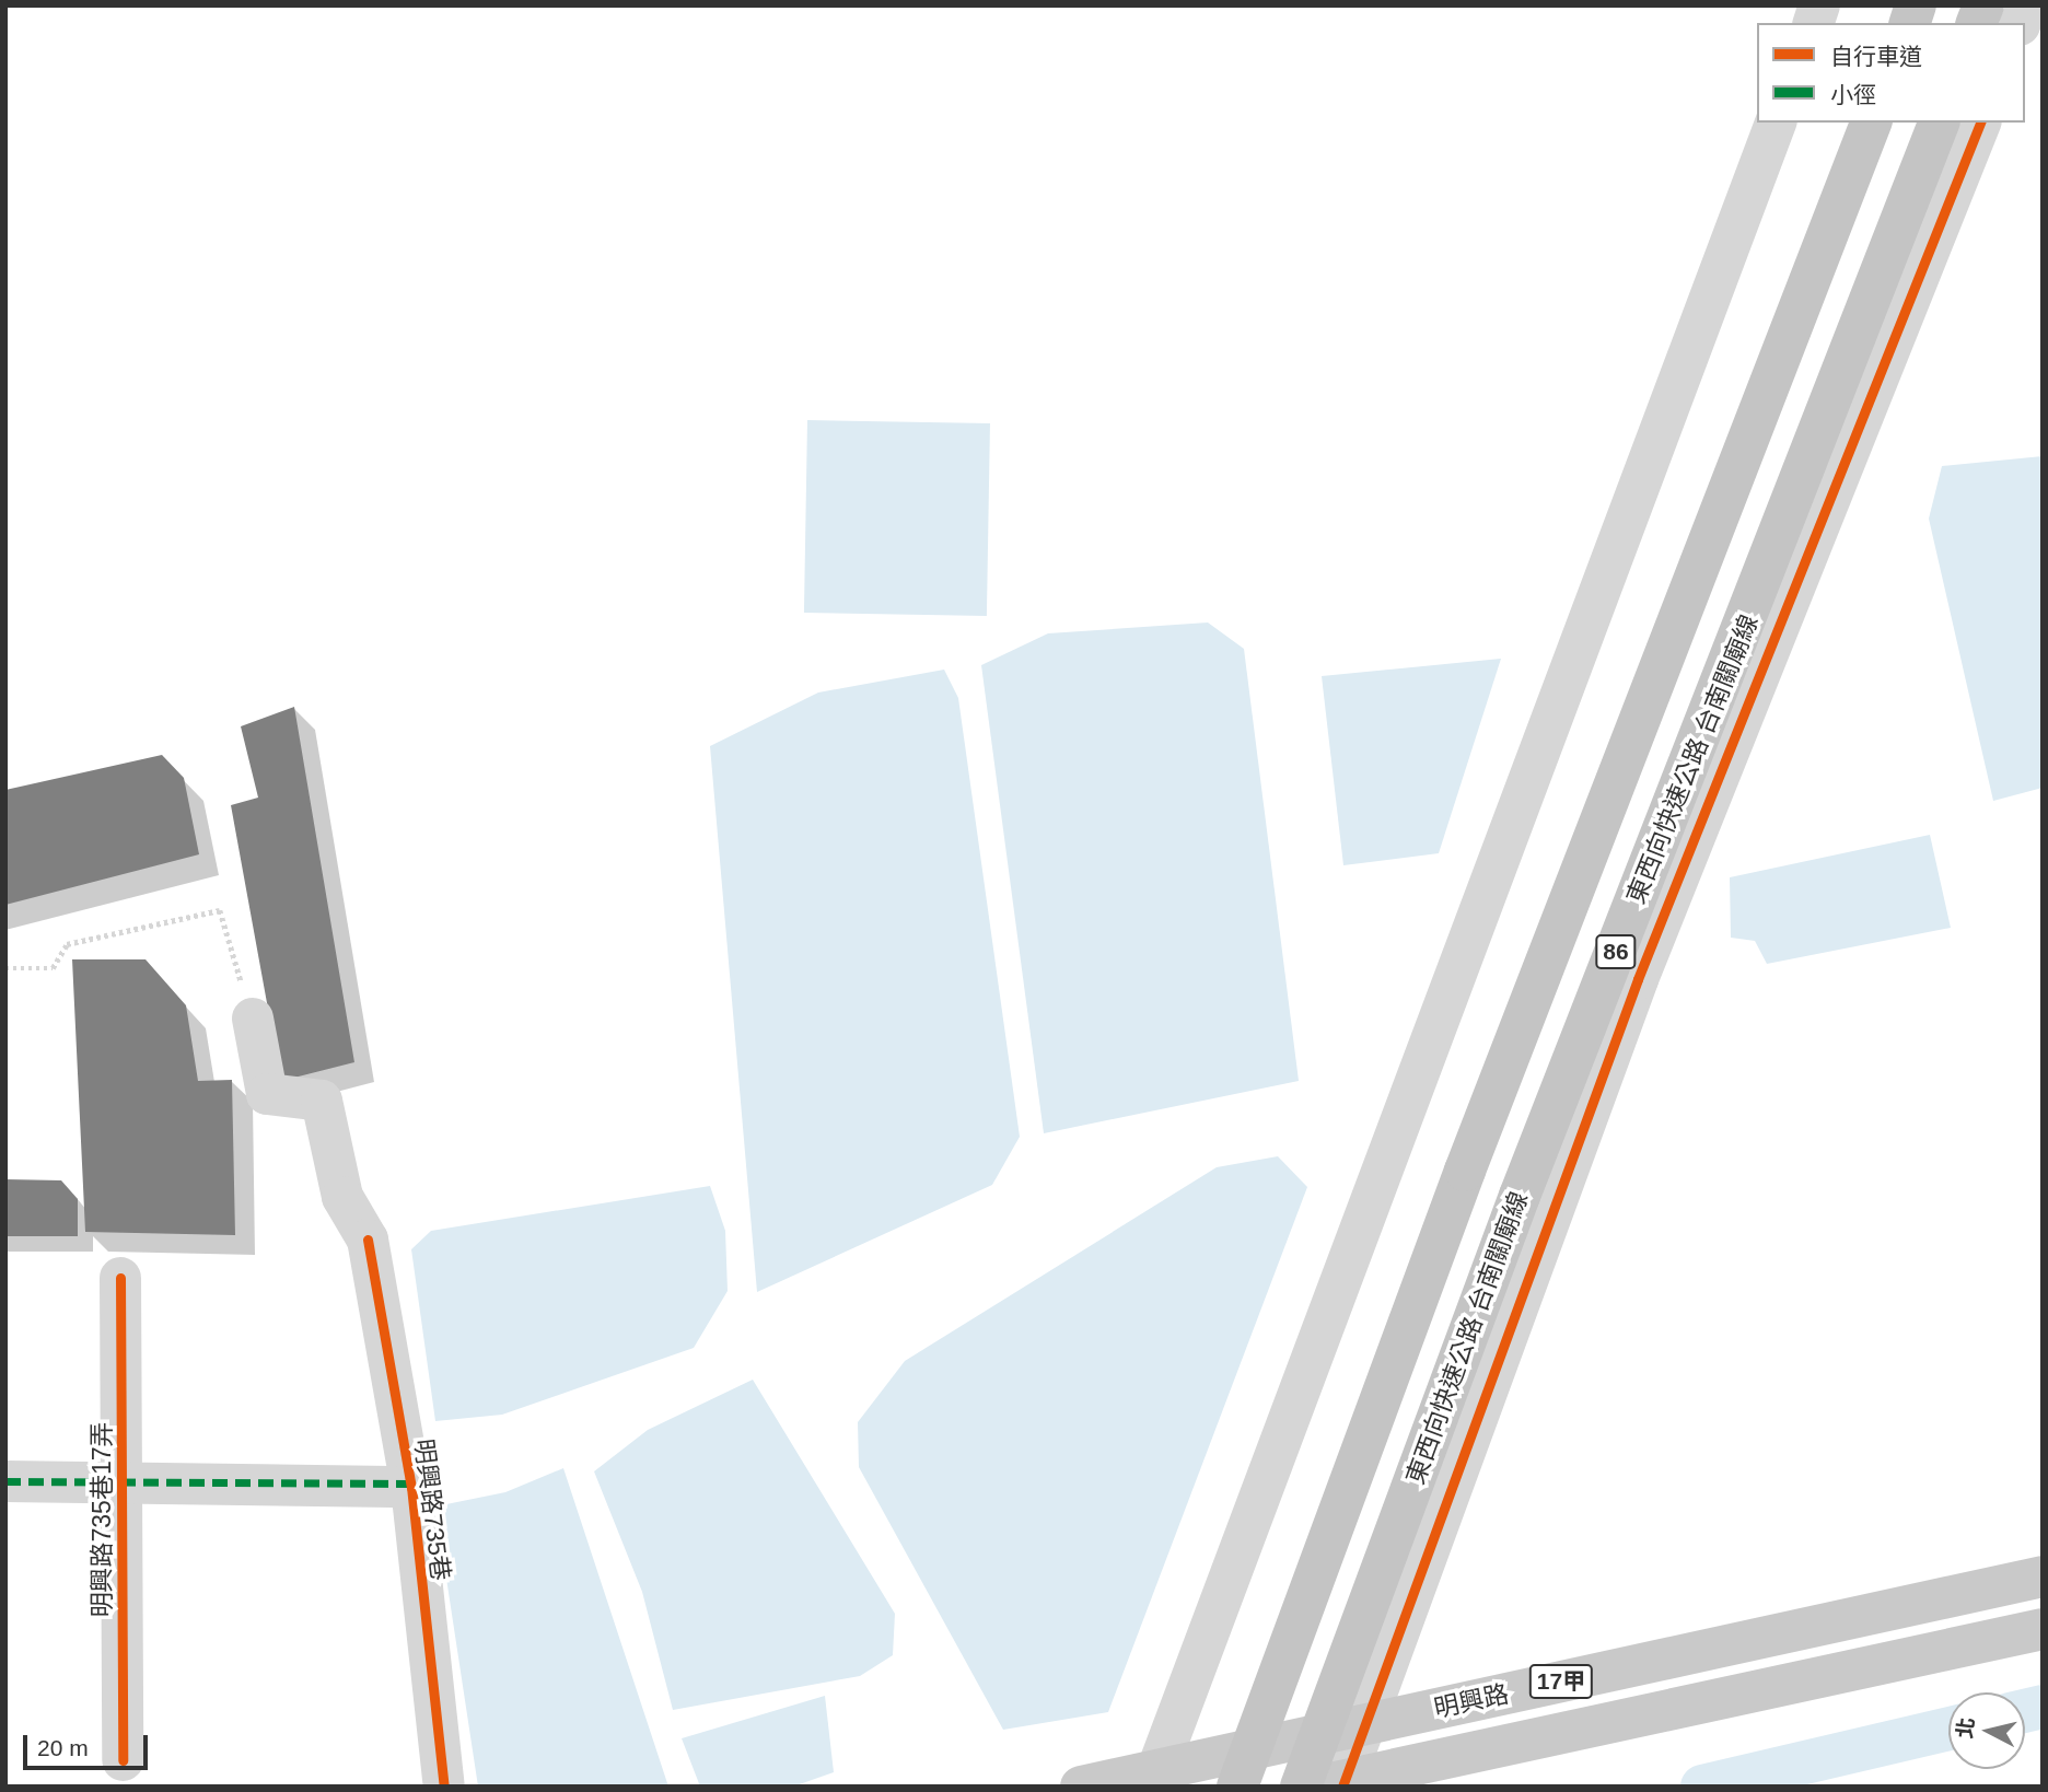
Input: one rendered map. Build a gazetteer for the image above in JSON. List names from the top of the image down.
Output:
{
  "streets": {
    "highway": ["東西向快速公路 台南關廟線", "86"],
    "main road": ["17甲", "明興路"],
    "street": ["明興路735巷", "明興路735巷17弄"]
  },
  "crossings": [
    ["明興路735巷", "明興路735巷17弄"]
  ],
  "legend": ["自行車道", "小徑"],
  "scale_bar": "20 m",
  "north": "left"
}
